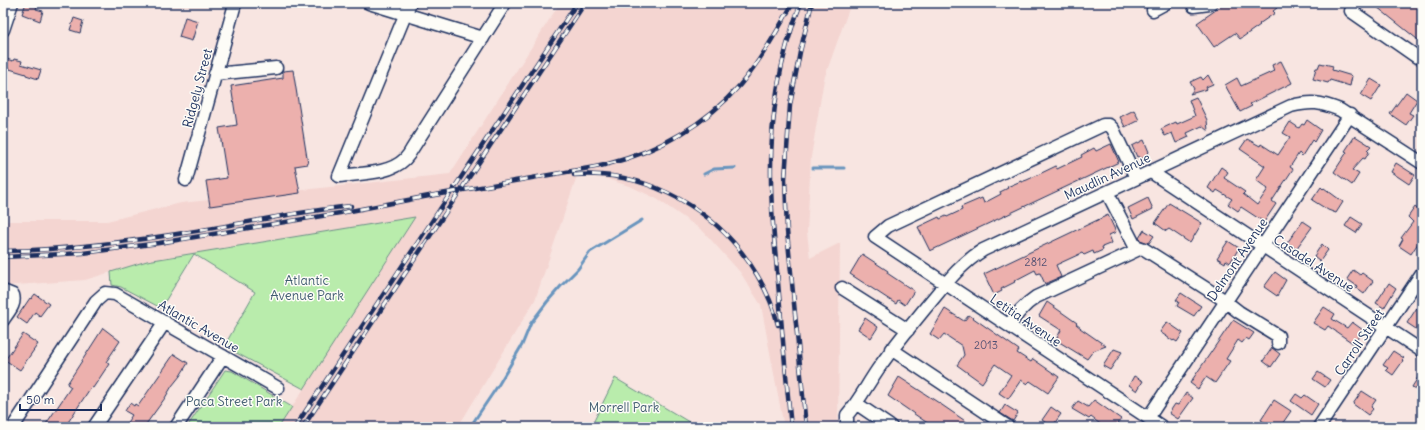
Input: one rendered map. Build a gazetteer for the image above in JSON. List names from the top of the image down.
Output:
{
  "streets": {
    "street": [
      "Ridgely Street",
      "Maudlin Avenue",
      "Delmont Avenue",
      "Casadel Avenue",
      "Letitia Avenue",
      "Atlantic Avenue",
      "Carroll Street"
    ]
  },
  "crossings": [
    ["Maudlin Avenue", "Delmont Avenue"],
    ["Maudlin Avenue", "Casadel Avenue"],
    ["Maudlin Avenue", "Letitia Avenue"],
    ["Delmont Avenue", "Casadel Avenue"],
    ["Delmont Avenue", "Letitia Avenue"],
    ["Casadel Avenue", "Carroll Street"]
  ],
  "parks": ["Atlantic Avenue Park", "Paca Street Park", "Morrell Park"],
  "house_numbers": ["2812", "2013"],
  "scale_bar": "50 m"
}
